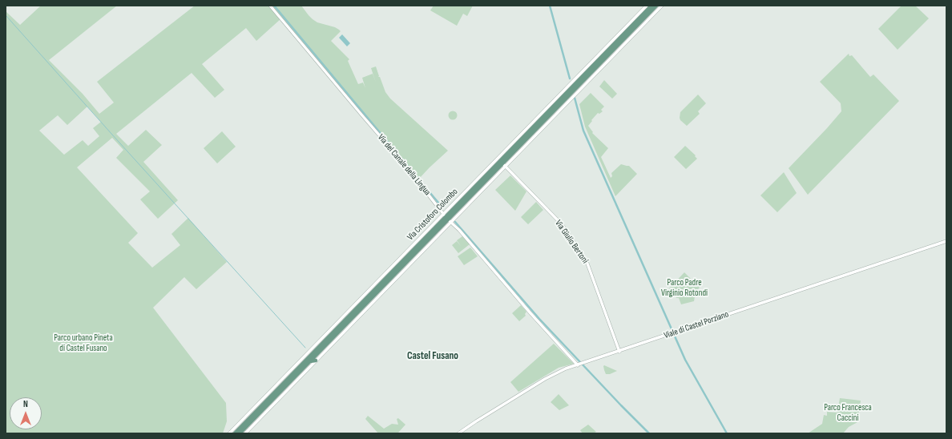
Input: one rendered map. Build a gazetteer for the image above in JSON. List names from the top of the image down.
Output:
{
  "streets": {
    "main road": ["Via Cristoforo Colombo"],
    "street": ["Via del Canale della Lingua", "Via Giulio Bertoni", "Viale di Castel Porziano"]
  },
  "crossings": [
    ["Via del Canale della Lingua", "Via Cristoforo Colombo"],
    ["Via del Canale della Lingua", "Viale di Castel Porziano"],
    ["Via Cristoforo Colombo", "Via Giulio Bertoni"],
    ["Via Giulio Bertoni", "Viale di Castel Porziano"]
  ],
  "districts": ["Castel Fusano"],
  "parks": ["Parco Padre Virginio Rotondi", "Parco urbano Pineta di Castel Fusano", "Parco Francesca Caccini"],
  "north": "top"
}
